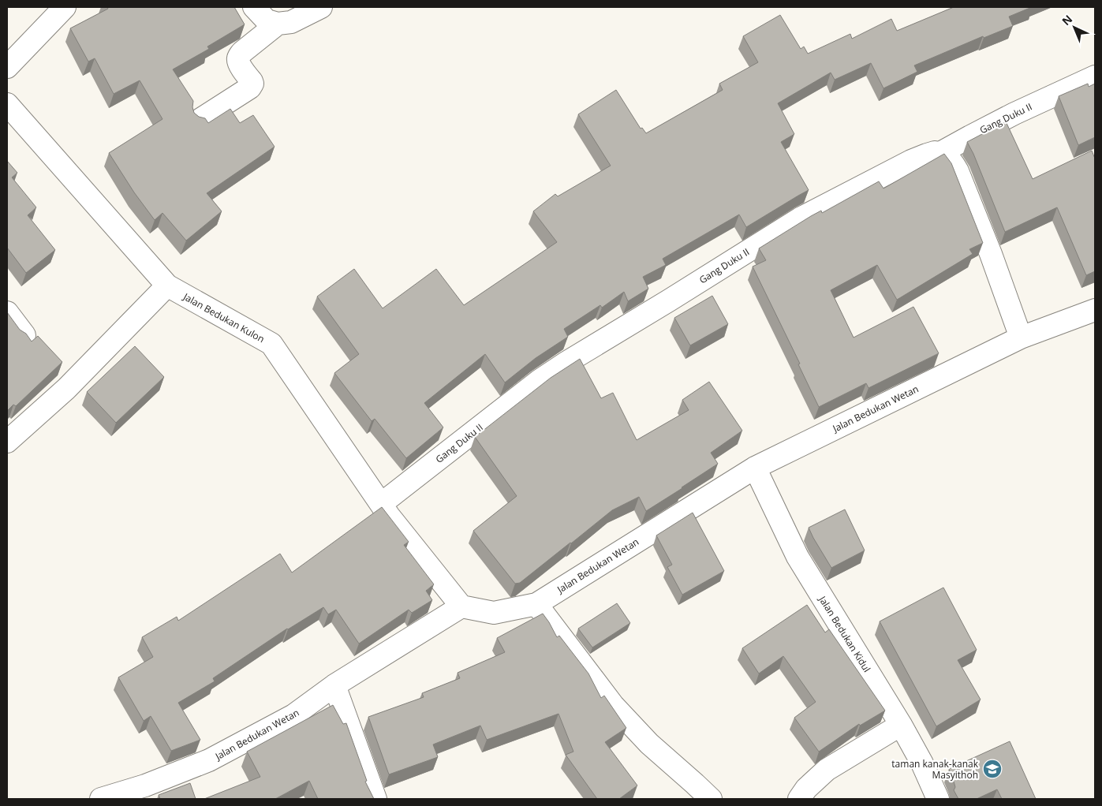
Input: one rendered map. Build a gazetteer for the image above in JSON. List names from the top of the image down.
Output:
{
  "streets": {
    "street": [
      "Gang Duku II",
      "Jalan Bedukan Kulon",
      "Jalan Bedukan Wetan",
      "Jalan Bedukan Kidul"
    ]
  },
  "crossings": [
    ["Gang Duku II", "Jalan Bedukan Kulon"],
    ["Jalan Bedukan Kulon", "Jalan Bedukan Wetan"],
    ["Jalan Bedukan Wetan", "Jalan Bedukan Kidul"]
  ],
  "places": {
    "school or university": ["taman kanak-kanak Masyithoh"]
  },
  "north": "top left"
}
